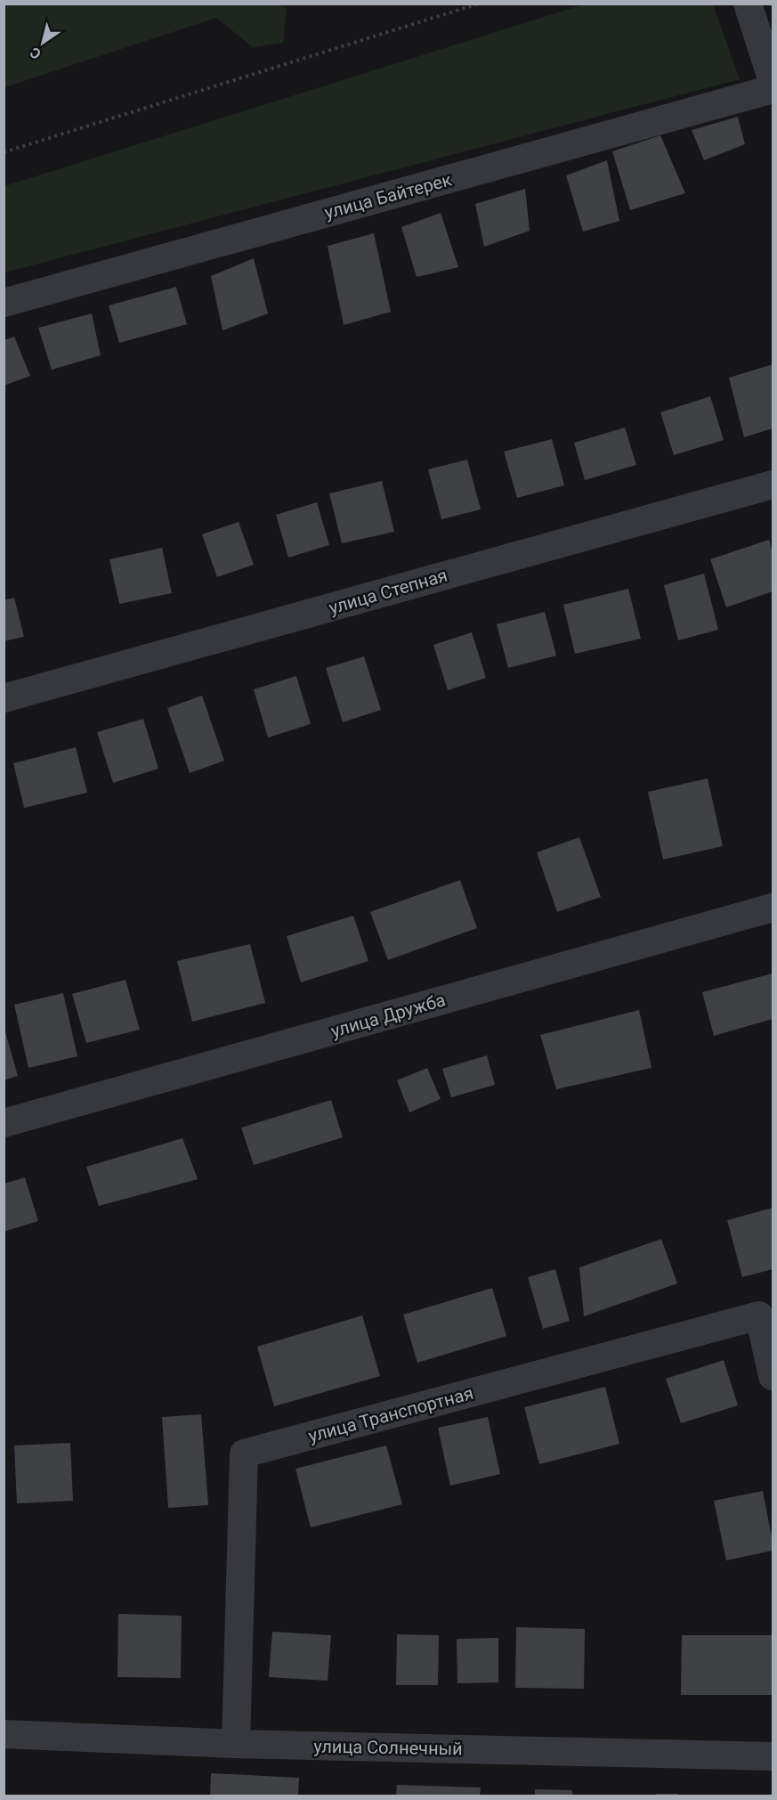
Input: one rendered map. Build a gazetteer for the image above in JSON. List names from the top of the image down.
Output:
{
  "streets": {
    "street": [
      "улица Байтерек",
      "улица Степная",
      "улица Дружба",
      "улица Транспортная",
      "улица Солнечный"
    ]
  },
  "crossings": [
    ["улица Транспортная", "улица Солнечный"]
  ],
  "north": "bottom left"
}
